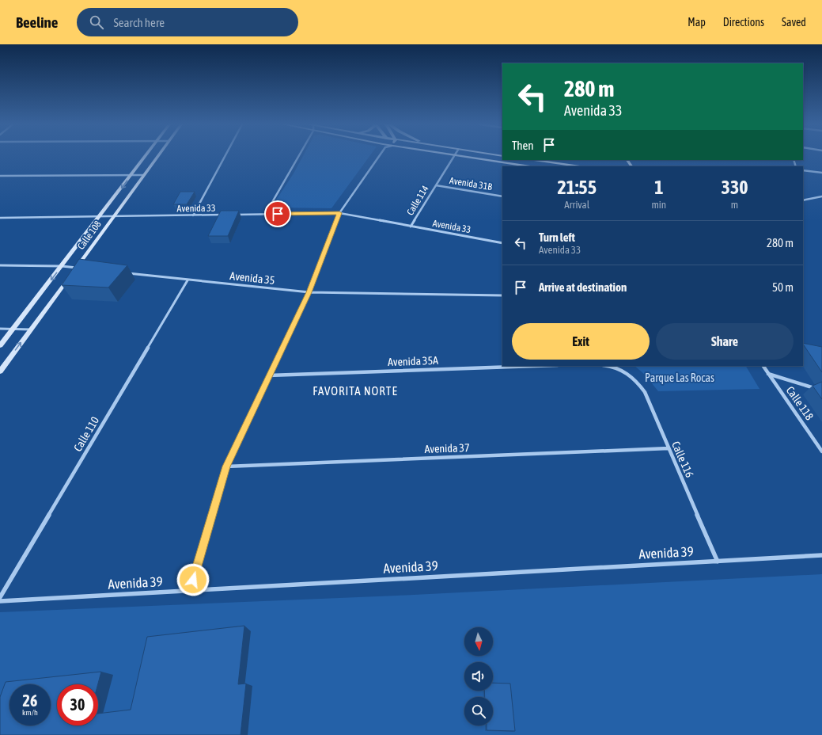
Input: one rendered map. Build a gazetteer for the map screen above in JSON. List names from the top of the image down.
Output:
{
  "streets": {
    "street": [
      "Avenida 31B",
      "Calle 114",
      "Avenida 33",
      "Calle 108",
      "Avenida 35",
      "Avenida 35A",
      "Calle 118",
      "Calle 110",
      "Avenida 37",
      "Calle 116",
      "Avenida 39"
    ]
  },
  "crossings": [
    ["Avenida 31B", "Calle 114"],
    ["Calle 114", "Avenida 33"],
    ["Avenida 33", "Calle 108"],
    ["Avenida 35", "Calle 110"],
    ["Avenida 37", "Calle 116"],
    ["Calle 116", "Avenida 39"]
  ],
  "districts": ["FAVORITA NORTE"],
  "parks": ["Parque Las Rocas"],
  "north": "bottom",
  "page": {
    "header": "Beeline",
    "search": "Search here",
    "nav": ["Map", "Directions", "Saved"],
    "turn": ["280 m", "Avenida 33"],
    "then": "Then",
    "eta": [
      "21:55",
      "Arrival",
      "1",
      "min",
      "330",
      "m"
    ],
    "list": [
      {
        "name": "Turn left",
        "note": "Avenida 33",
        "value": "280 m"
      },
      {
        "name": "Arrive at destination",
        "value": "50 m"
      }
    ],
    "buttons": ["Exit", "Share"],
    "speed": "26 km/h",
    "limit": "30"
  }
}
